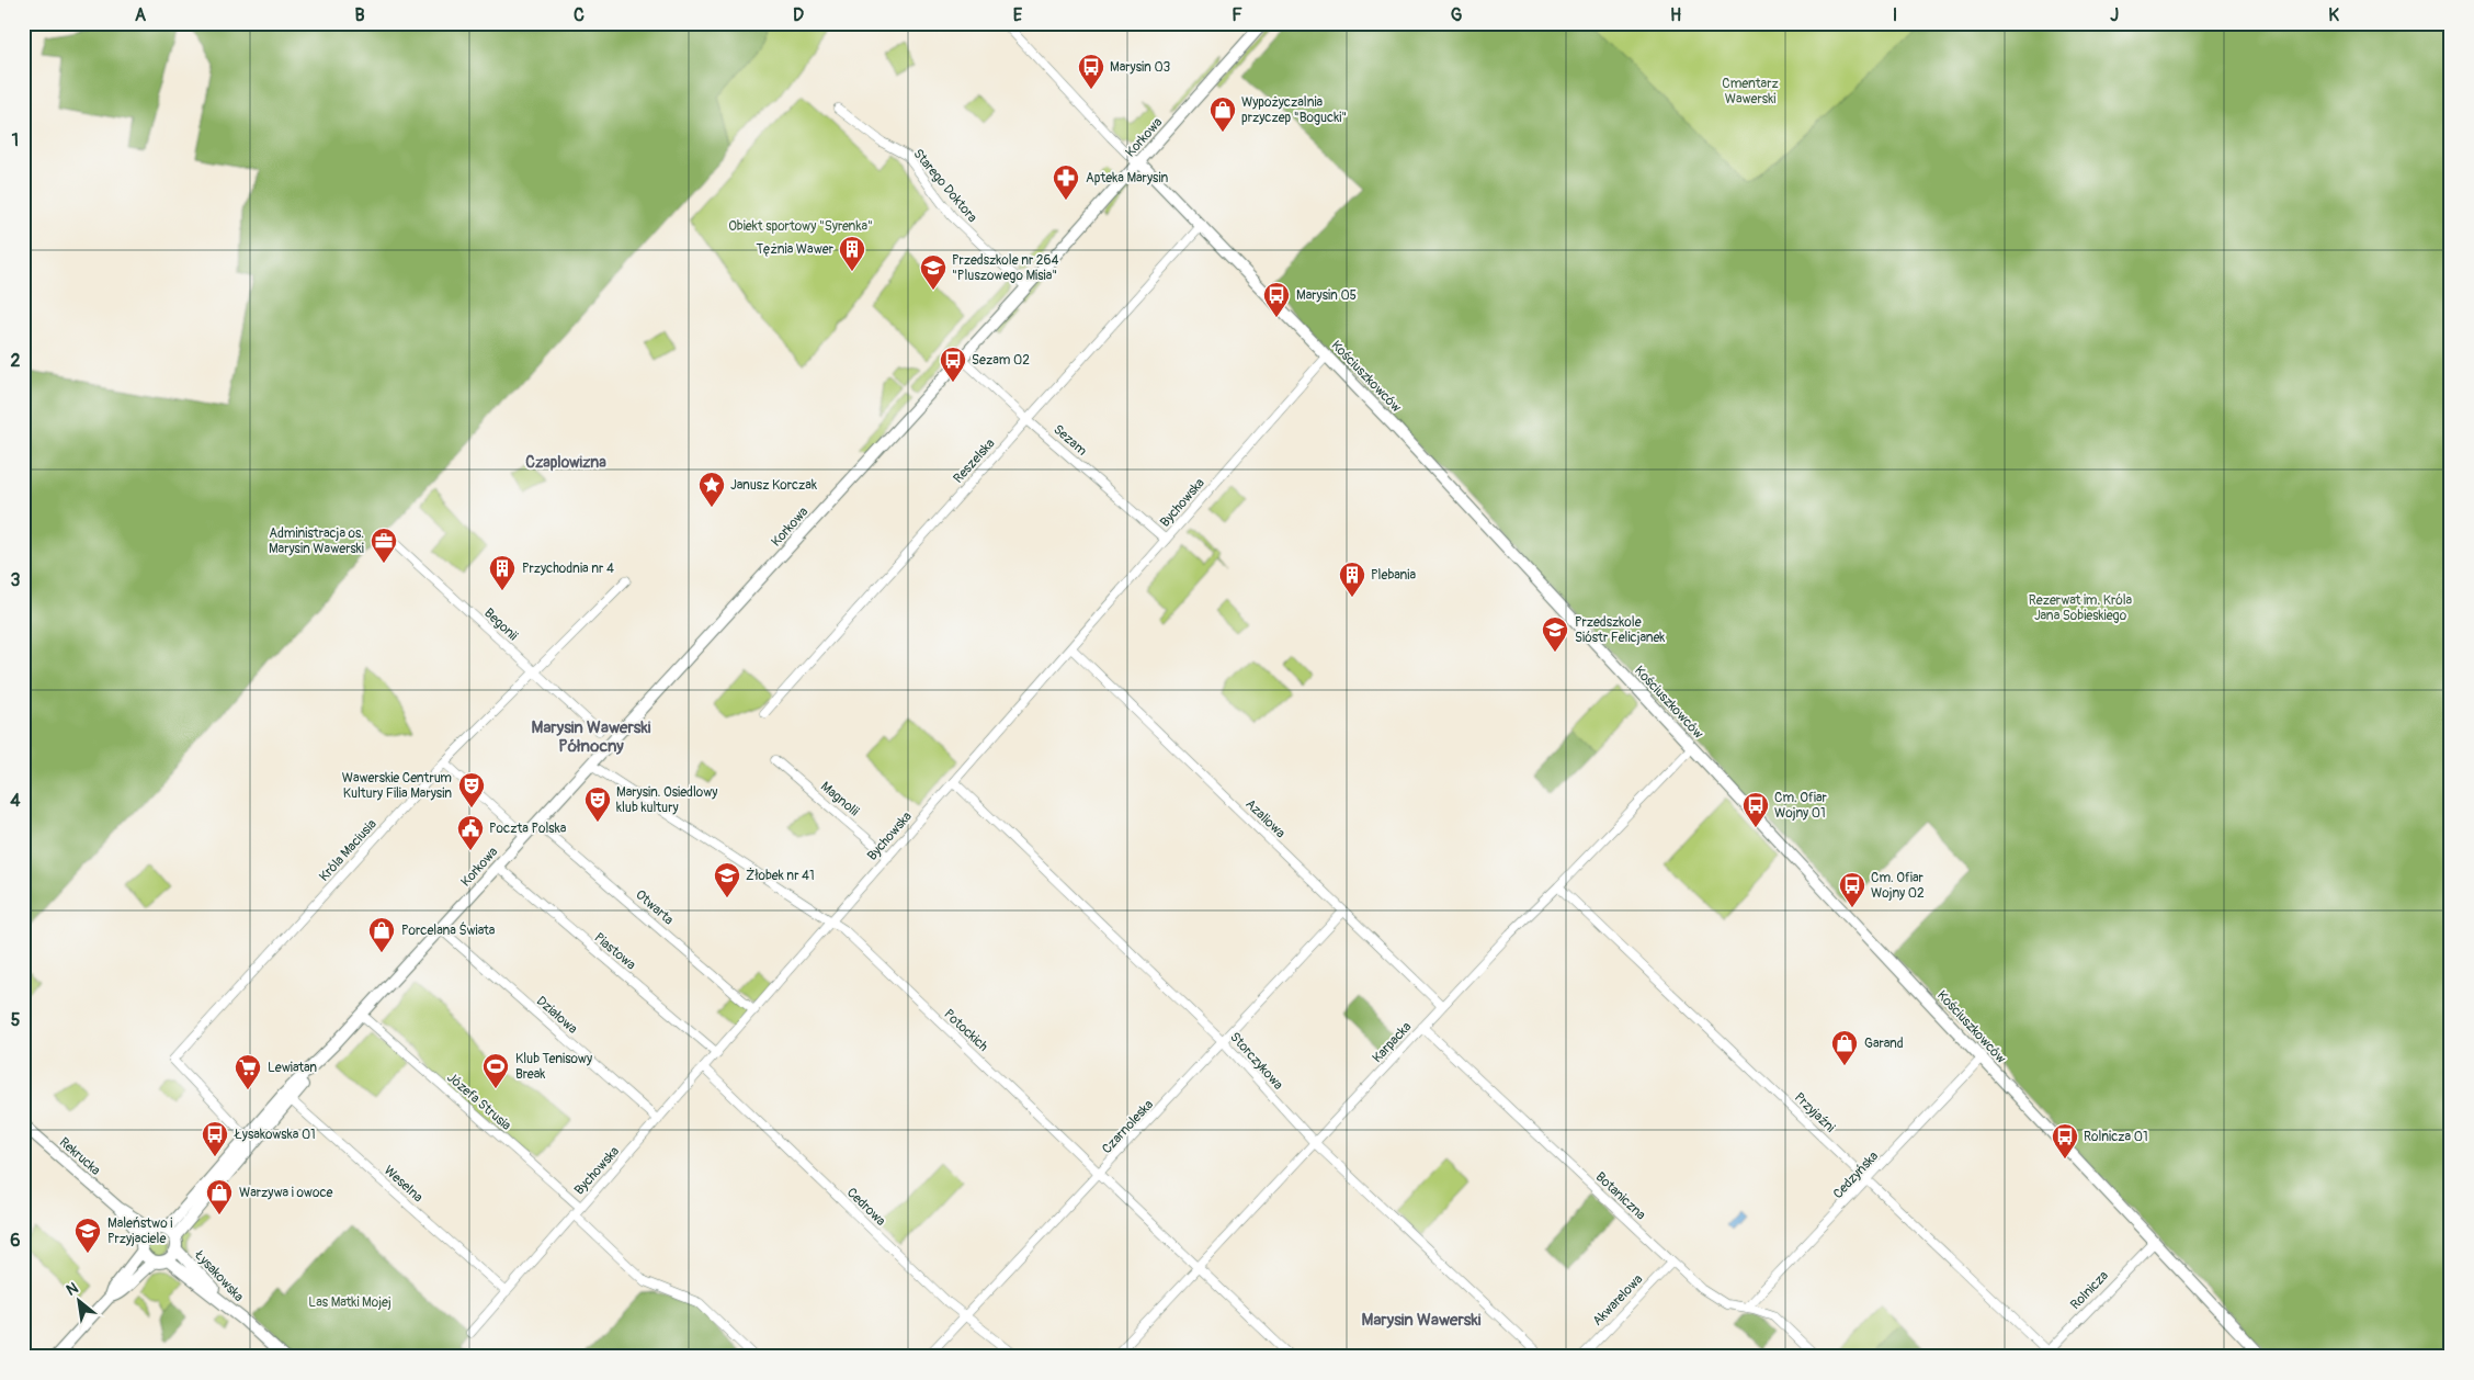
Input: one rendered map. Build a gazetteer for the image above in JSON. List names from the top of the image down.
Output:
{
  "streets": {
    "street": [
      "Korkowa",
      "Starego Doktora",
      "Kościuszkowców",
      "Sezam",
      "Reszelska",
      "Bychowska",
      "Begonii",
      "Magnolii",
      "Azaliowa",
      "Króla Maciusia",
      "Otwarta",
      "Piastowa",
      "Działowa",
      "Potockich",
      "Karpacka",
      "Storczykowa",
      "Józefa Strusia",
      "Przyjaźni",
      "Czarnoleska",
      "Rekrucka",
      "Cedzyńska",
      "Weselna",
      "Botaniczna",
      "Cedrowa",
      "Łysakowska",
      "Rolnicza",
      "Akwarelowa"
    ]
  },
  "crossings": [
    ["Korkowa", "Starego Doktora"],
    ["Korkowa", "Kościuszkowców"],
    ["Korkowa", "Sezam"],
    ["Korkowa", "Króla Maciusia"],
    ["Korkowa", "Otwarta"],
    ["Korkowa", "Piastowa"],
    ["Korkowa", "Działowa"],
    ["Korkowa", "Potockich"],
    ["Korkowa", "Józefa Strusia"],
    ["Korkowa", "Rekrucka"],
    ["Korkowa", "Weselna"],
    ["Korkowa", "Łysakowska"],
    ["Kościuszkowców", "Reszelska"],
    ["Kościuszkowców", "Bychowska"],
    ["Kościuszkowców", "Karpacka"],
    ["Kościuszkowców", "Cedzyńska"],
    ["Kościuszkowców", "Rolnicza"],
    ["Sezam", "Reszelska"],
    ["Sezam", "Bychowska"],
    ["Bychowska", "Magnolii"],
    ["Bychowska", "Azaliowa"],
    ["Bychowska", "Otwarta"],
    ["Bychowska", "Piastowa"],
    ["Bychowska", "Działowa"],
    ["Bychowska", "Potockich"],
    ["Bychowska", "Storczykowa"],
    ["Bychowska", "Józefa Strusia"],
    ["Bychowska", "Weselna"],
    ["Bychowska", "Cedrowa"],
    ["Begonii", "Króla Maciusia"],
    ["Azaliowa", "Karpacka"],
    ["Azaliowa", "Czarnoleska"],
    ["Potockich", "Karpacka"],
    ["Potockich", "Czarnoleska"],
    ["Karpacka", "Storczykowa"],
    ["Karpacka", "Przyjaźni"],
    ["Karpacka", "Botaniczna"],
    ["Storczykowa", "Czarnoleska"],
    ["Przyjaźni", "Cedzyńska"],
    ["Przyjaźni", "Rolnicza"],
    ["Czarnoleska", "Cedrowa"],
    ["Rekrucka", "Łysakowska"],
    ["Cedzyńska", "Botaniczna"],
    ["Botaniczna", "Akwarelowa"]
  ],
  "districts": ["Czaplowizna", "Marysin Wawerski Północny", "Marysin Wawerski"],
  "parks": [
    "Cmentarz Wawerski",
    "Obiekt sportowy \"Syrenka\"",
    "Rezerwat im. Króla Jana Sobieskiego",
    "Las Matki Mojej"
  ],
  "places": {
    "bus stop": [
      "Marysin 03",
      "Marysin 05",
      "Sezam 02",
      "Cm. Ofiar Wojny 01",
      "Cm. Ofiar Wojny 02",
      "Łysakowska 01",
      "Rolnicza 01"
    ],
    "shop": [
      "Wypożyczalnia przyczep \"Bogucki\"",
      "Porcelana Świata",
      "Garand",
      "Warzywa i owoce"
    ],
    "pharmacy": ["Apteka Marysin"],
    "building": ["Tężnia Wawer", "Przychodnia nr 4", "Plebania"],
    "school or university": [
      "Przedszkole nr 264 \"Pluszowego Misia\"",
      "Przedszkole Sióstr Felicjanek",
      "Żłobek nr 41",
      "Maleństwo i Przyjaciele"
    ],
    "place": ["Janusz Korczak"],
    "office": ["Administracja os. Marysin Wawerski"],
    "theatre": ["Wawerskie Centrum Kultury Filia Marysin", "Marysin. Osiedlowy klub kultury"],
    "public building": ["Poczta Polska"],
    "sports": ["Klub Tenisowy Break"],
    "supermarket": ["Lewiatan"]
  },
  "north": "top left",
  "grid": {
    "columns": [
      "A",
      "B",
      "C",
      "D",
      "E",
      "F",
      "G",
      "H",
      "I",
      "J",
      "K"
    ],
    "rows": [
      "1",
      "2",
      "3",
      "4",
      "5",
      "6"
    ]
  }
}
